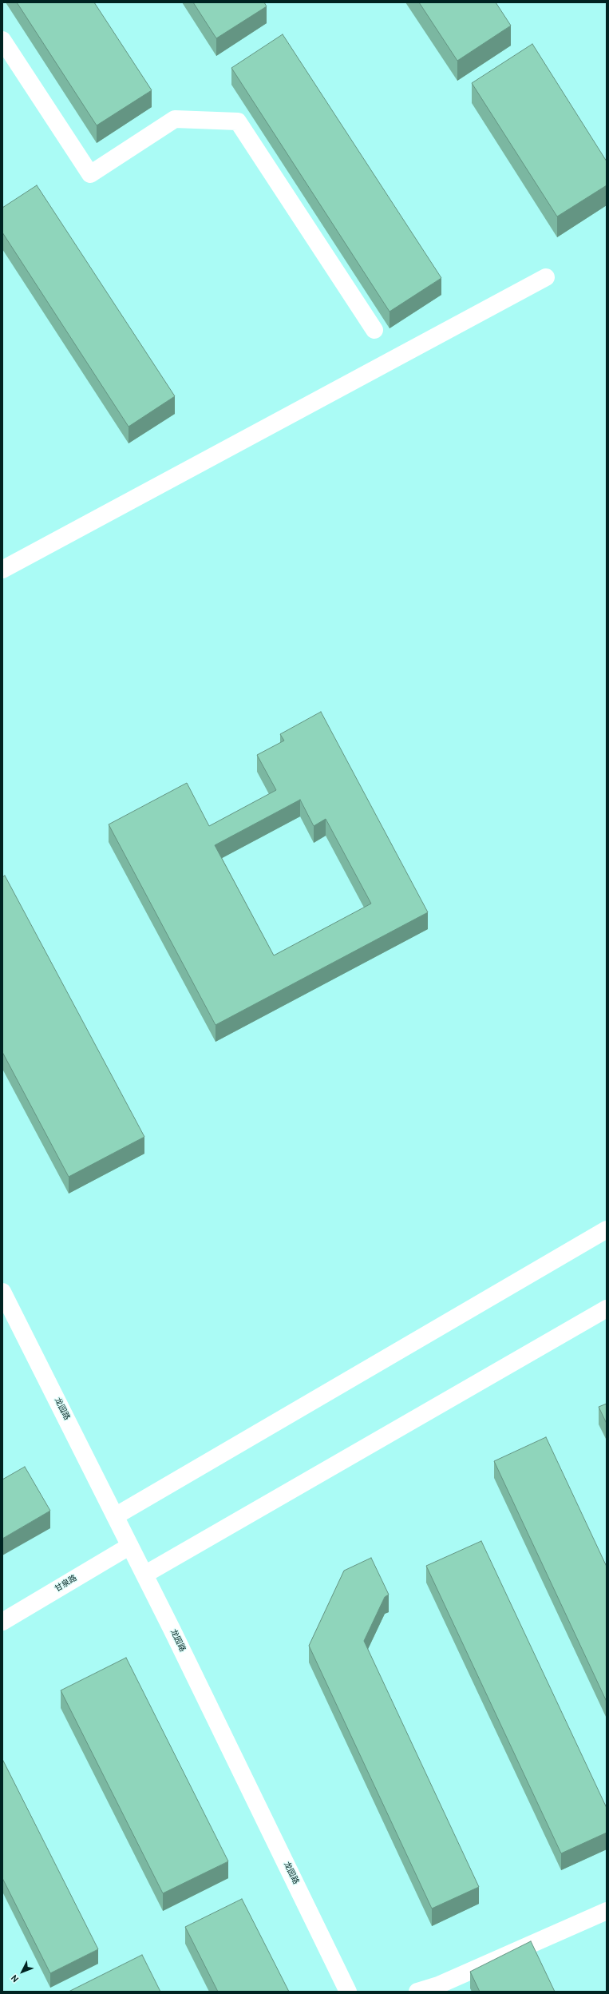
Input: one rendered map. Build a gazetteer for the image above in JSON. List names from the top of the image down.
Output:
{
  "streets": {
    "street": ["龙园路", "甘泉路"]
  },
  "crossings": [
    ["龙园路", "甘泉路"]
  ],
  "north": "bottom left"
}
